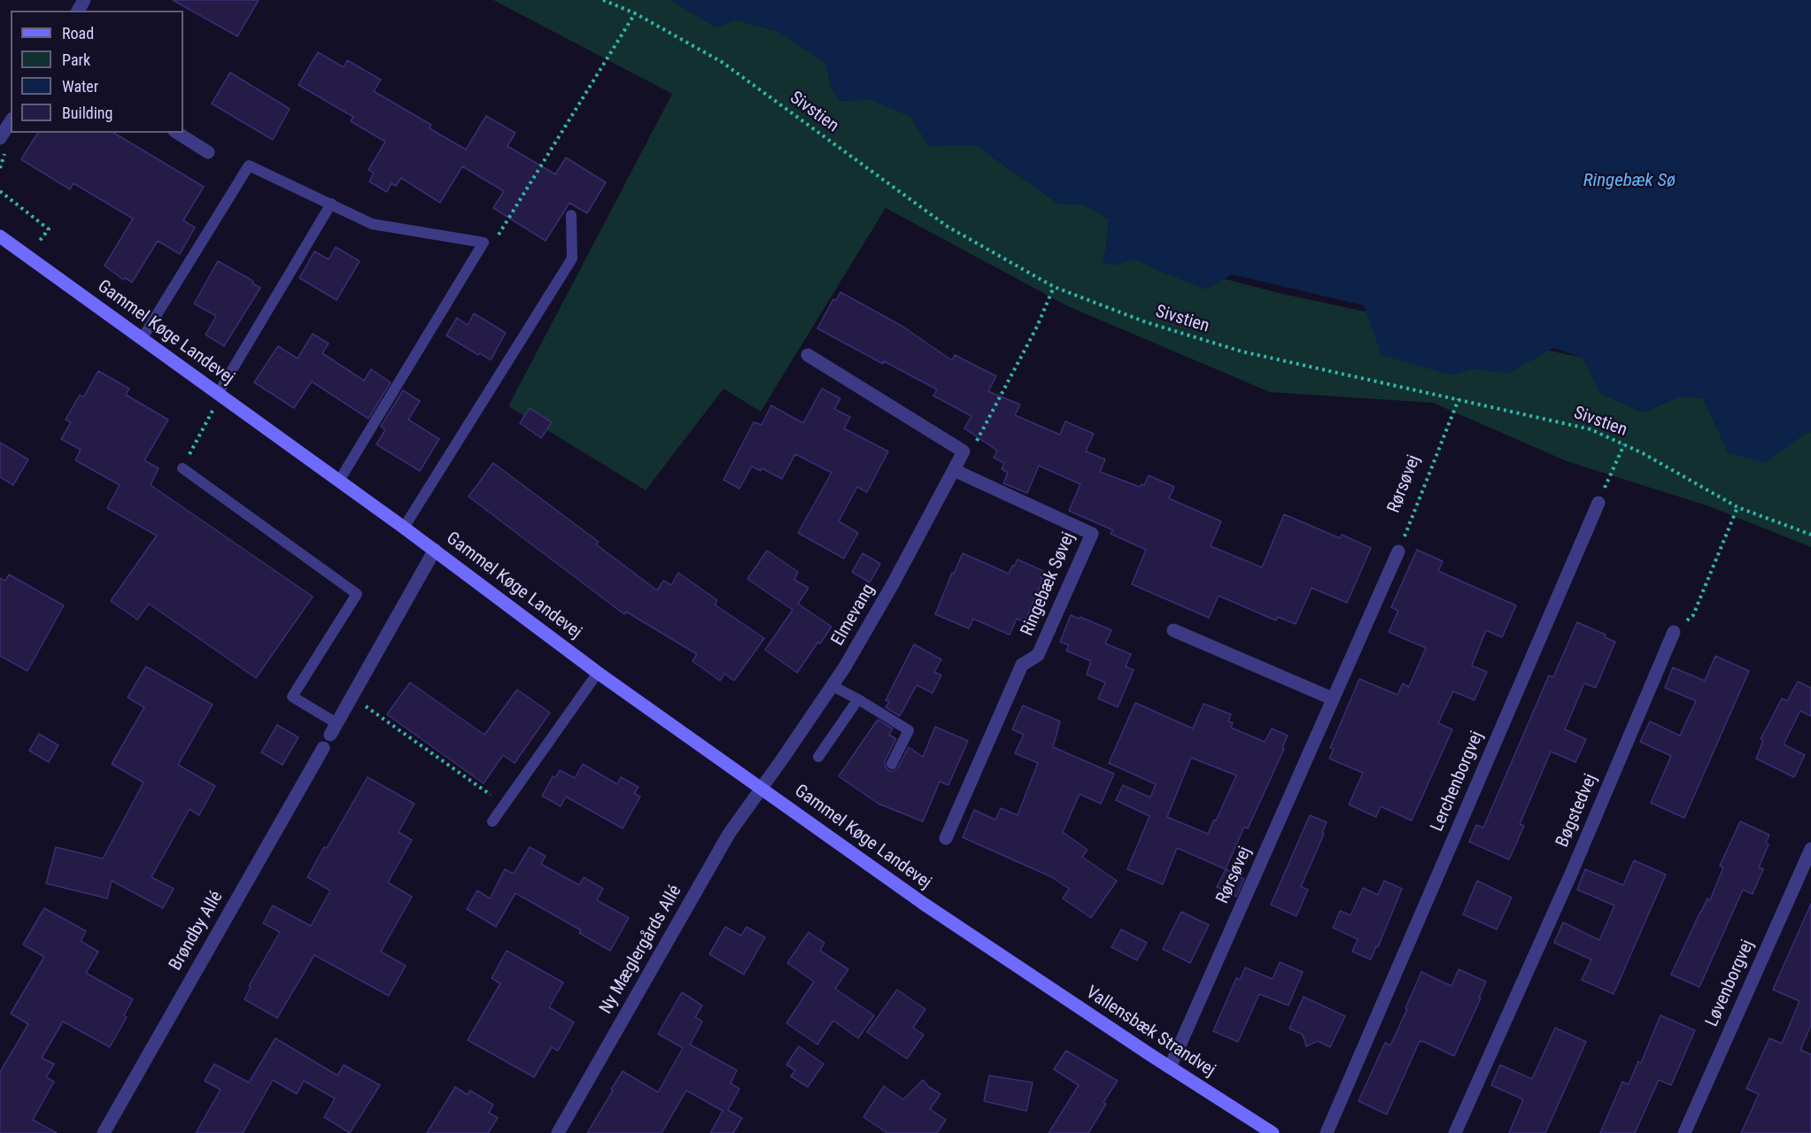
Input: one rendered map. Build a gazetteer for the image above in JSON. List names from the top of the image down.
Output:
{
  "streets": {
    "main road": ["Gammel Køge Landevej", "Vallensbæk Strandvej"],
    "street": [
      "Rørsøvej",
      "Ringebæk Søvej",
      "Elmevang",
      "Lerchenborgvej",
      "Bøgstedvej",
      "Brøndby Allé",
      "Ny Mæglergårds Allé",
      "Løvenborgvej"
    ],
    "path": ["Sivstien"]
  },
  "crossings": [
    ["Sivstien", "Rørsøvej"],
    ["Gammel Køge Landevej", "Elmevang"],
    ["Gammel Køge Landevej", "Ny Mæglergårds Allé"],
    ["Gammel Køge Landevej", "Vallensbæk Strandvej"],
    ["Rørsøvej", "Vallensbæk Strandvej"],
    ["Ringebæk Søvej", "Elmevang"],
    ["Elmevang", "Ny Mæglergårds Allé"]
  ],
  "water": ["Ringebæk Sø"],
  "legend": [
    "Road",
    "Park",
    "Water",
    "Building"
  ]
}
